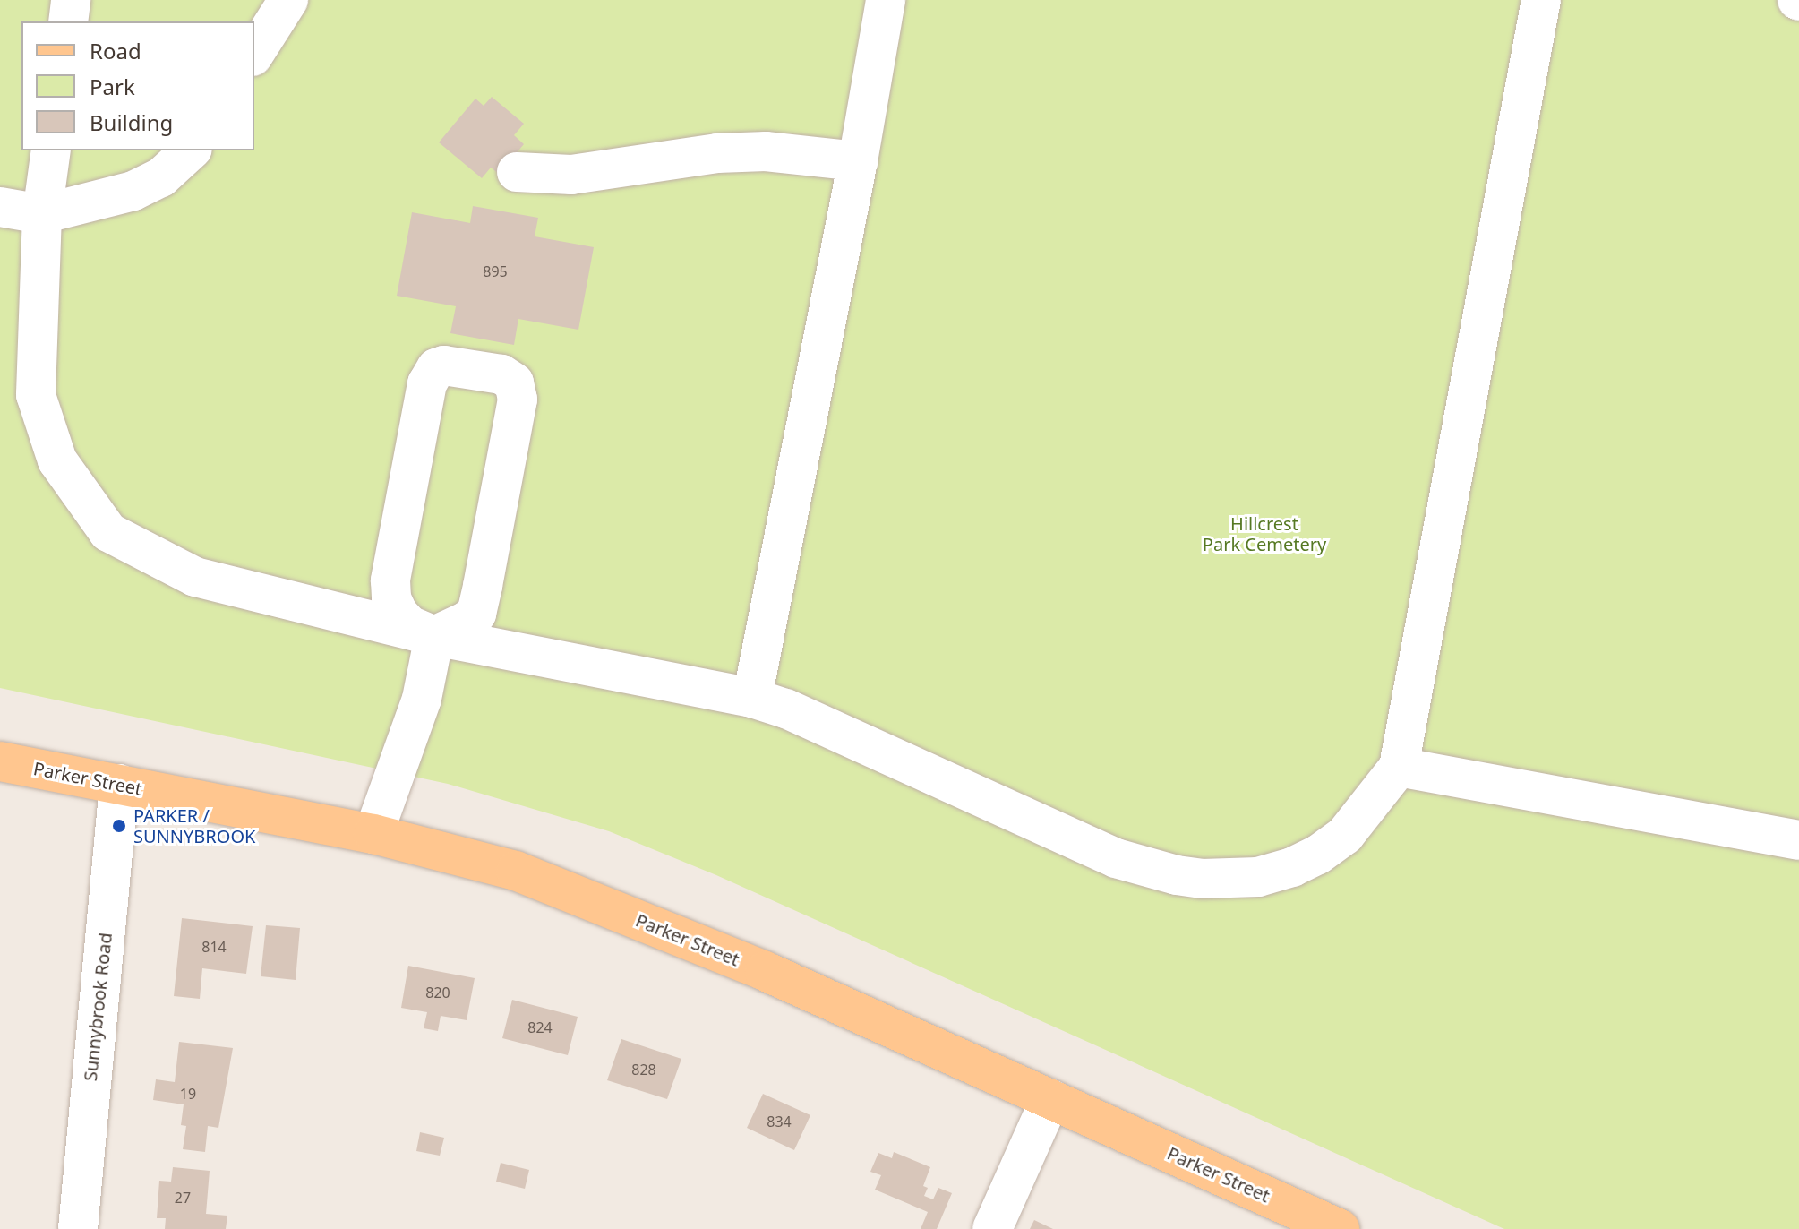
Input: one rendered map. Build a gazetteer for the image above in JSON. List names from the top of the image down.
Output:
{
  "streets": {
    "main road": ["Parker Street"],
    "street": ["Sunnybrook Road"]
  },
  "crossings": [
    ["Parker Street", "Sunnybrook Road"]
  ],
  "parks": ["Hillcrest Park Cemetery"],
  "places": ["PARKER / SUNNYBROOK"],
  "house_numbers": [
    "895",
    "814",
    "820",
    "824",
    "828",
    "19",
    "834",
    "27"
  ],
  "legend": ["Road", "Park", "Building"]
}
